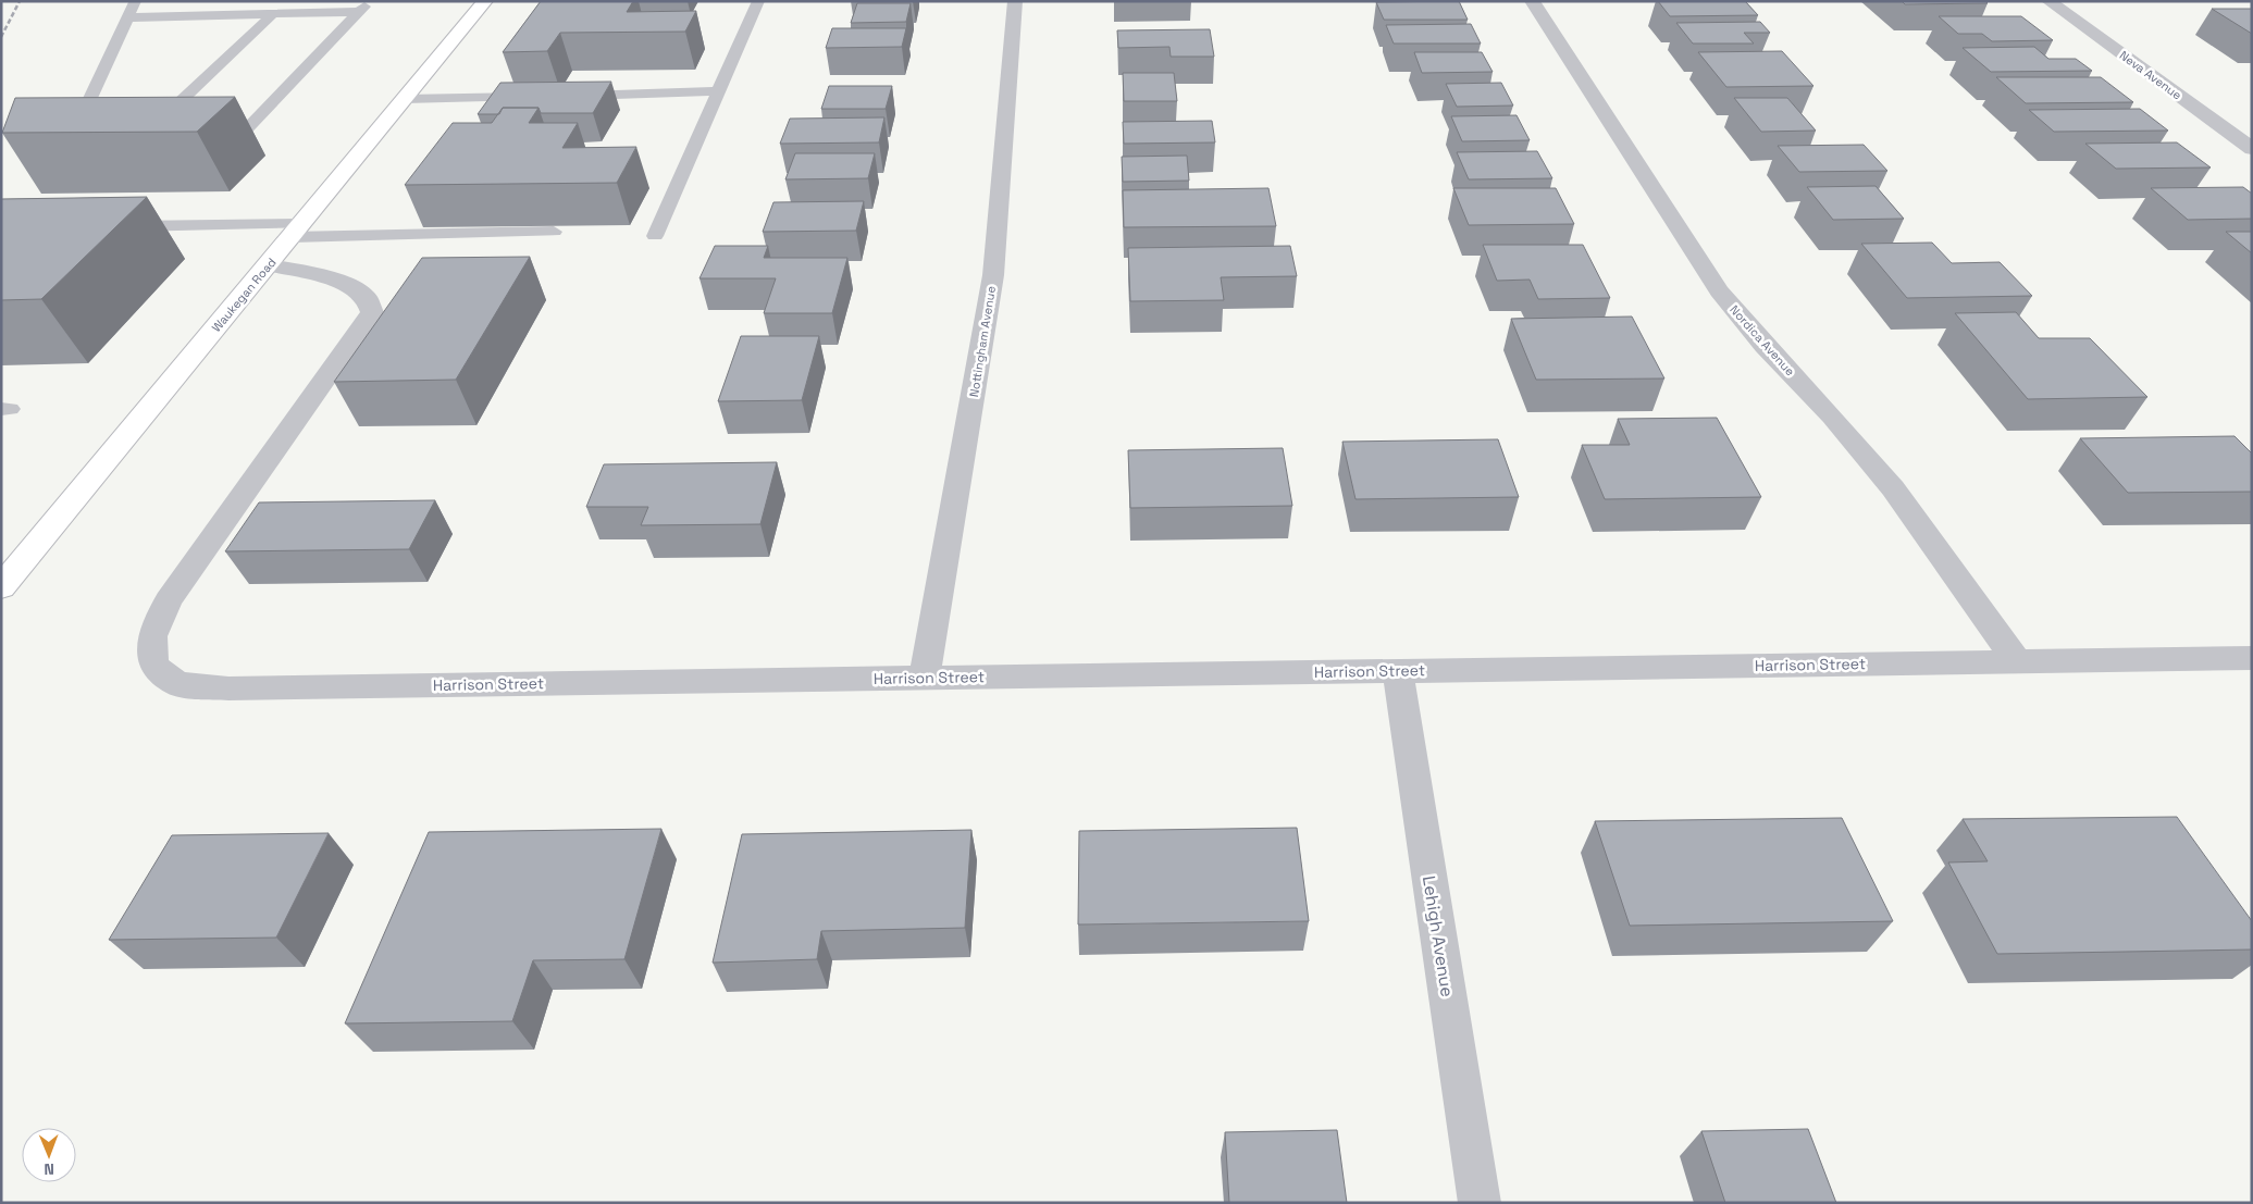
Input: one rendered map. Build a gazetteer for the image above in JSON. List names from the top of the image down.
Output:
{
  "streets": {
    "main road": ["Waukegan Road"],
    "street": [
      "Neva Avenue",
      "Nordica Avenue",
      "Nottingham Avenue",
      "Harrison Street",
      "Lehigh Avenue"
    ]
  },
  "crossings": [
    ["Waukegan Road", "Harrison Street"],
    ["Nordica Avenue", "Harrison Street"],
    ["Nottingham Avenue", "Harrison Street"],
    ["Harrison Street", "Lehigh Avenue"]
  ],
  "north": "bottom"
}
